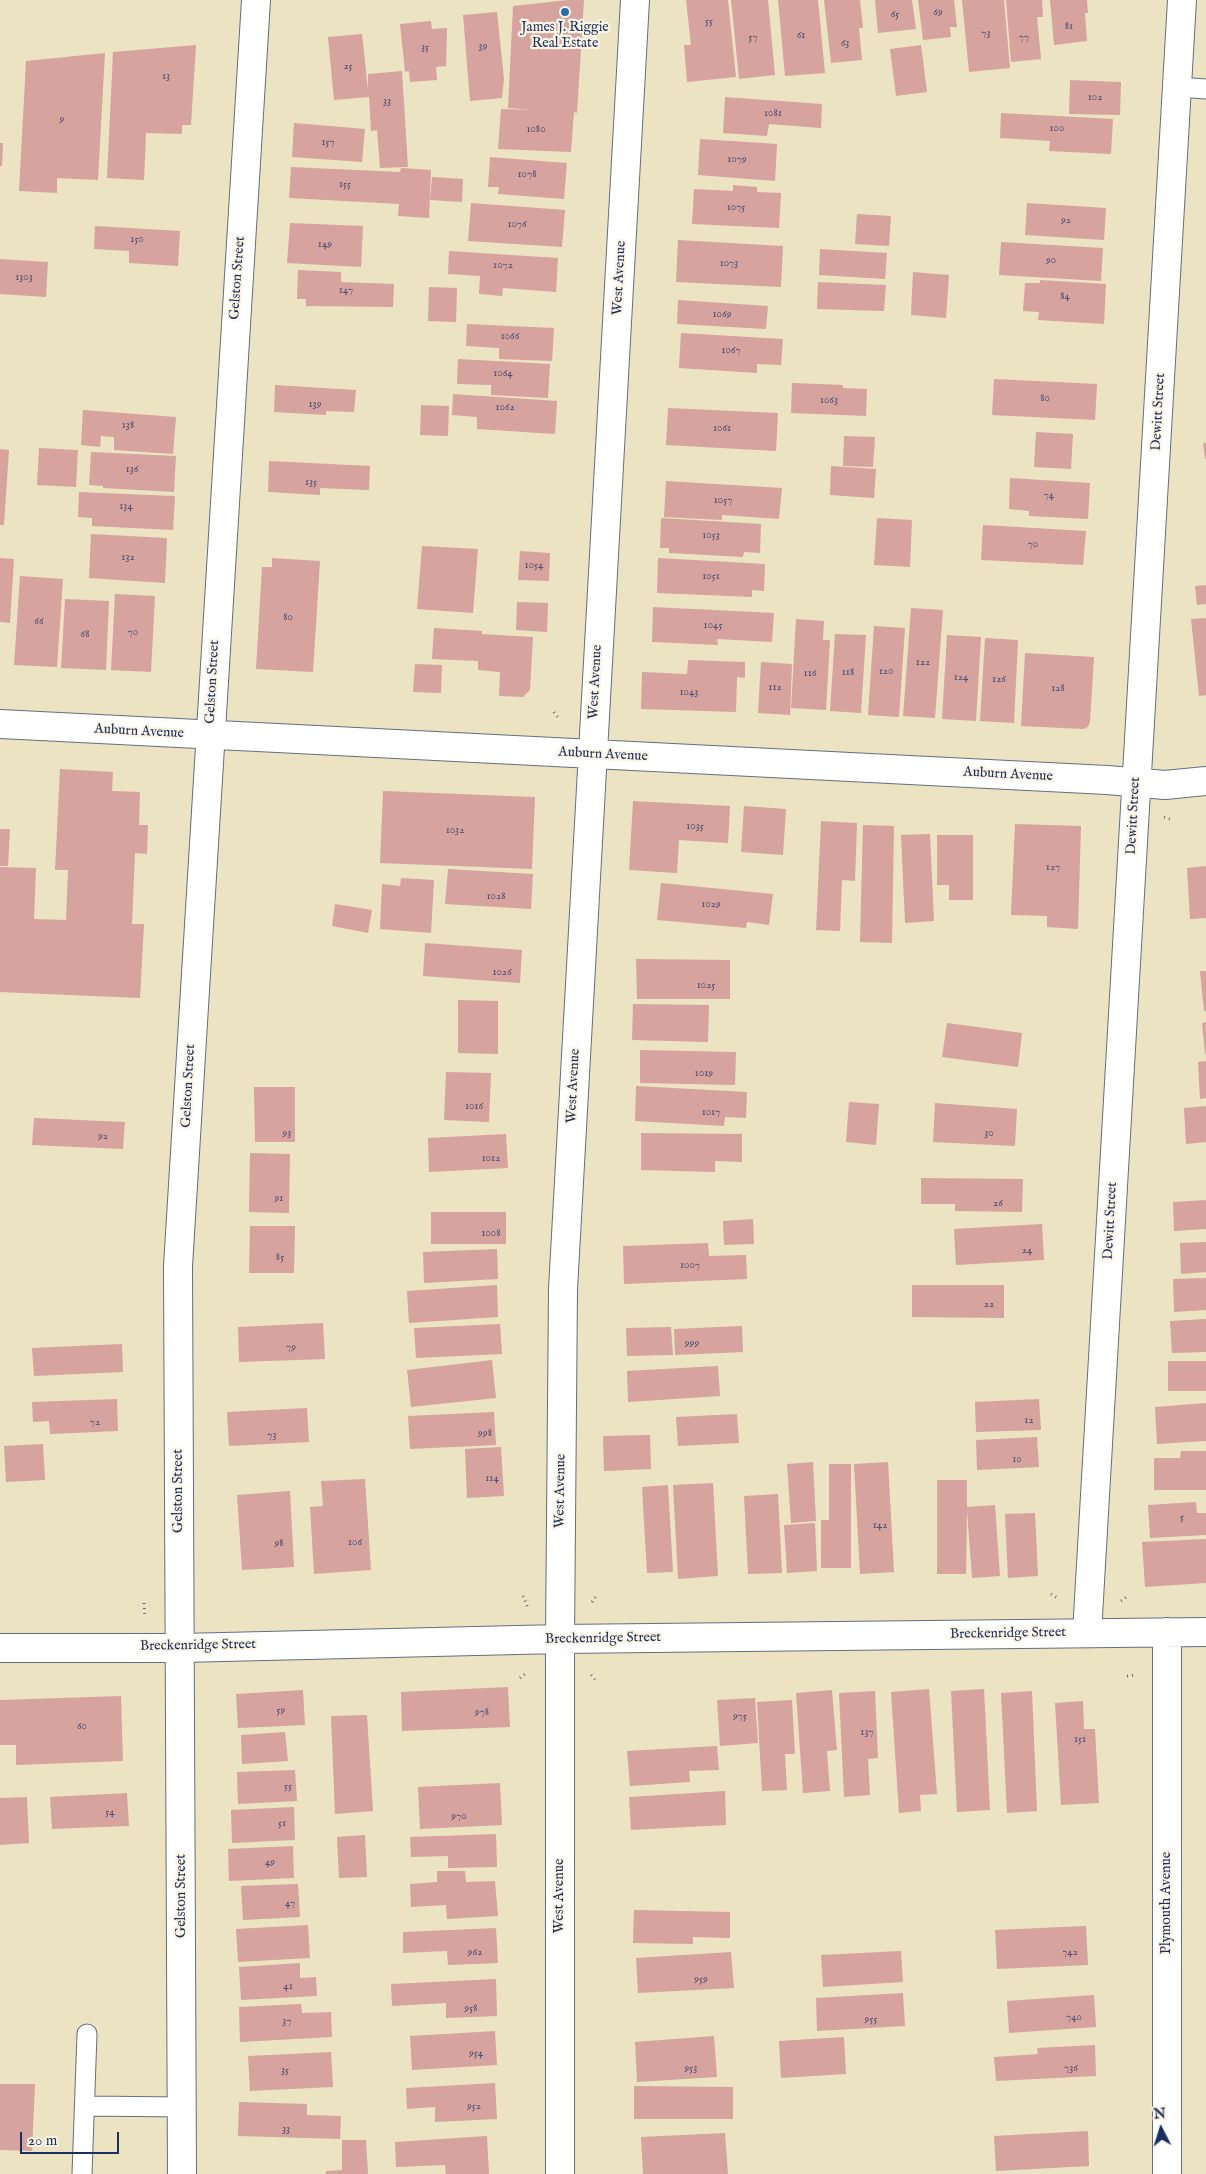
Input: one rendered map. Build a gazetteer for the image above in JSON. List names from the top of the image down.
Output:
{
  "streets": {
    "street": [
      "Gelston Street",
      "West Avenue",
      "Dewitt Street",
      "Auburn Avenue",
      "Breckenridge Street",
      "Plymouth Avenue"
    ]
  },
  "crossings": [
    ["Gelston Street", "Auburn Avenue"],
    ["Gelston Street", "Breckenridge Street"],
    ["West Avenue", "Auburn Avenue"],
    ["West Avenue", "Breckenridge Street"],
    ["Dewitt Street", "Auburn Avenue"],
    ["Dewitt Street", "Breckenridge Street"],
    ["Breckenridge Street", "Plymouth Avenue"]
  ],
  "places": ["James J. Riggie Real Estate"],
  "house_numbers": [
    "69",
    "65",
    "55",
    "81",
    "73",
    "61",
    "57",
    "77",
    "63",
    "39",
    "35",
    "25",
    "13",
    "102",
    "33",
    "1081",
    "9",
    "100",
    "1080",
    "157",
    "1079",
    "1078",
    "155",
    "1075",
    "92",
    "1076",
    "150",
    "149",
    "90",
    "1073",
    "1072",
    "1303",
    "147",
    "84",
    "1069",
    "1066",
    "1067",
    "1064",
    "80",
    "1063",
    "139",
    "1062",
    "138",
    "1061",
    "136",
    "135",
    "74",
    "1057",
    "134",
    "1053",
    "70",
    "132",
    "1054",
    "1051",
    "80",
    "66",
    "1045",
    "70",
    "68",
    "122",
    "120",
    "118",
    "116",
    "124",
    "126",
    "112",
    "128",
    "1043",
    "1035",
    "1032",
    "127",
    "1028",
    "1029",
    "1026",
    "1025",
    "1019",
    "1016",
    "1017",
    "93",
    "30",
    "92",
    "1012",
    "91",
    "26",
    "1008",
    "24",
    "85",
    "1007",
    "22",
    "999",
    "79",
    "12",
    "72",
    "998",
    "73",
    "10",
    "114",
    "5",
    "142",
    "106",
    "98",
    "59",
    "978",
    "975",
    "60",
    "137",
    "151",
    "55",
    "54",
    "970",
    "51",
    "49",
    "47",
    "962",
    "742",
    "959",
    "41",
    "958",
    "740",
    "955",
    "37",
    "954",
    "953",
    "736",
    "35",
    "952",
    "33"
  ],
  "scale_bar": "20 m",
  "north": "top"
}
